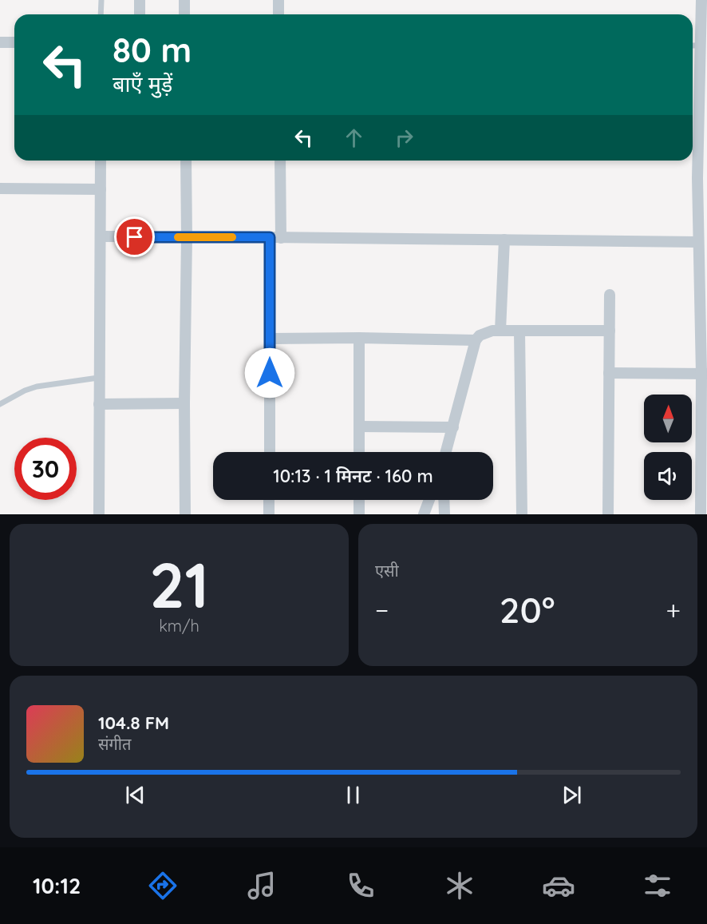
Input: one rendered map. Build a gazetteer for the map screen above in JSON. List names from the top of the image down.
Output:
{
  "north": "top",
  "page": {
    "turn": ["80 m", "बाएँ मुड़ें"],
    "limit": "30",
    "trip": "10:13 · 1 मिनट · 160 m",
    "tile": [
      ["21", "km/h"],
      "एसी"
    ],
    "heat": ["−", "20°", "+"],
    "song": ["104.8 FM", "संगीत"],
    "tabs": "10:12"
  }
}
